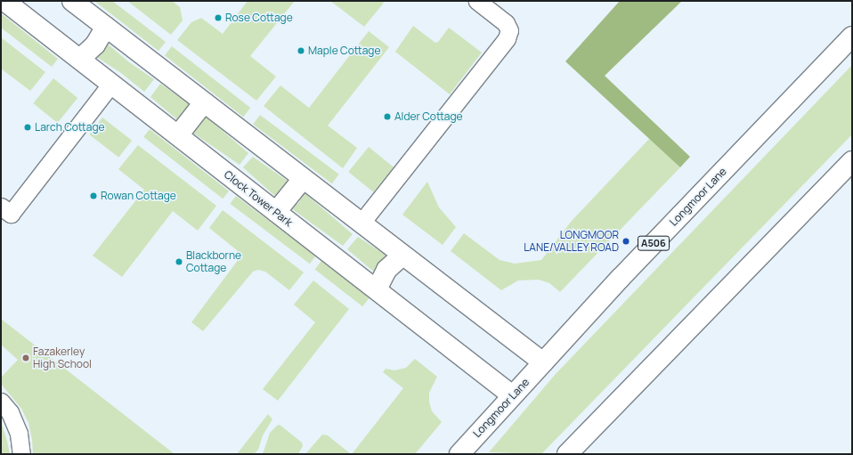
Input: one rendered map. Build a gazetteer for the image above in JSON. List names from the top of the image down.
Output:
{
  "streets": {
    "street": ["Longmoor Lane", "Clock Tower Park", "A506"]
  },
  "crossings": [
    ["Longmoor Lane", "Clock Tower Park"]
  ],
  "places": [
    "Rose Cottage",
    "Maple Cottage",
    "Alder Cottage",
    "Larch Cottage",
    "Rowan Cottage",
    "LONGMOOR LANE/VALLEY ROAD",
    "Blackborne Cottage",
    "Fazakerley High School"
  ]
}
